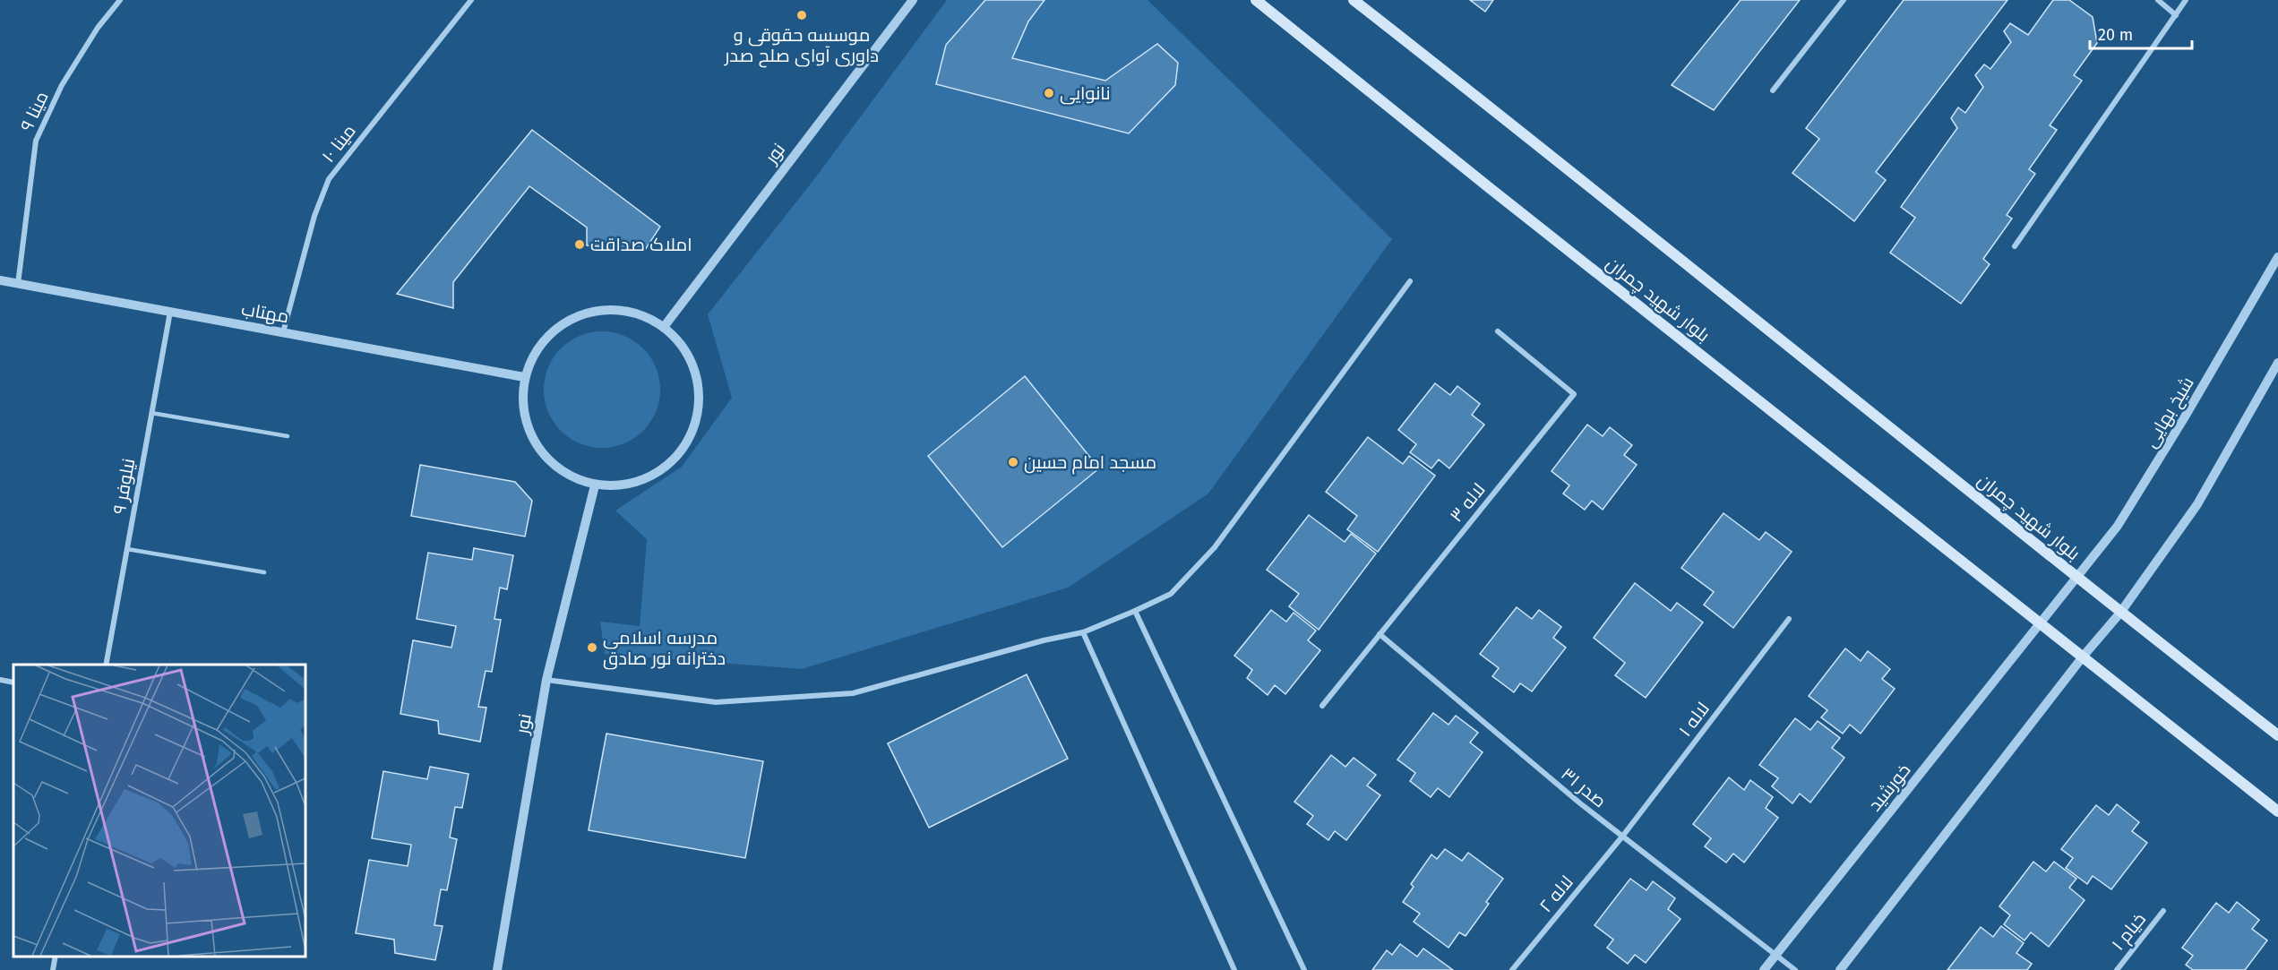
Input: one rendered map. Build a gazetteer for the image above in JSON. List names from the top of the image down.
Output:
{
  "streets": {
    "main road": ["بلوار شهید چمران"],
    "street": [
      "مینا ۹",
      "مینا ۱۰",
      "نور",
      "مهتاب",
      "شیخ بهایی",
      "نیلوفر ۹",
      "لاله ۳",
      "لاله ۱",
      "صدر ۳۱",
      "خورشید",
      "لاله ۲",
      "خیام ۱"
    ]
  },
  "crossings": [
    ["مینا ۹", "مهتاب"],
    ["مینا ۱۰", "مهتاب"],
    ["نور", "مهتاب"],
    ["بلوار شهید چمران", "شیخ بهایی"],
    ["بلوار شهید چمران", "خورشید"],
    ["مهتاب", "نیلوفر ۹"],
    ["شیخ بهایی", "خورشید"],
    ["لاله ۳", "صدر ۳۱"],
    ["لاله ۱", "صدر ۳۱"],
    ["لاله ۱", "لاله ۲"],
    ["صدر ۳۱", "خورشید"],
    ["صدر ۳۱", "لاله ۲"]
  ],
  "places": [
    "موسسه حقوقی و داوری آوای صلح صدر",
    "نانوایی",
    "املاک صداقت",
    "مسجد امام‌ حسین",
    "مدرسه اسلامی دخترانه نور صادق"
  ],
  "scale_bar": "20 m"
}
